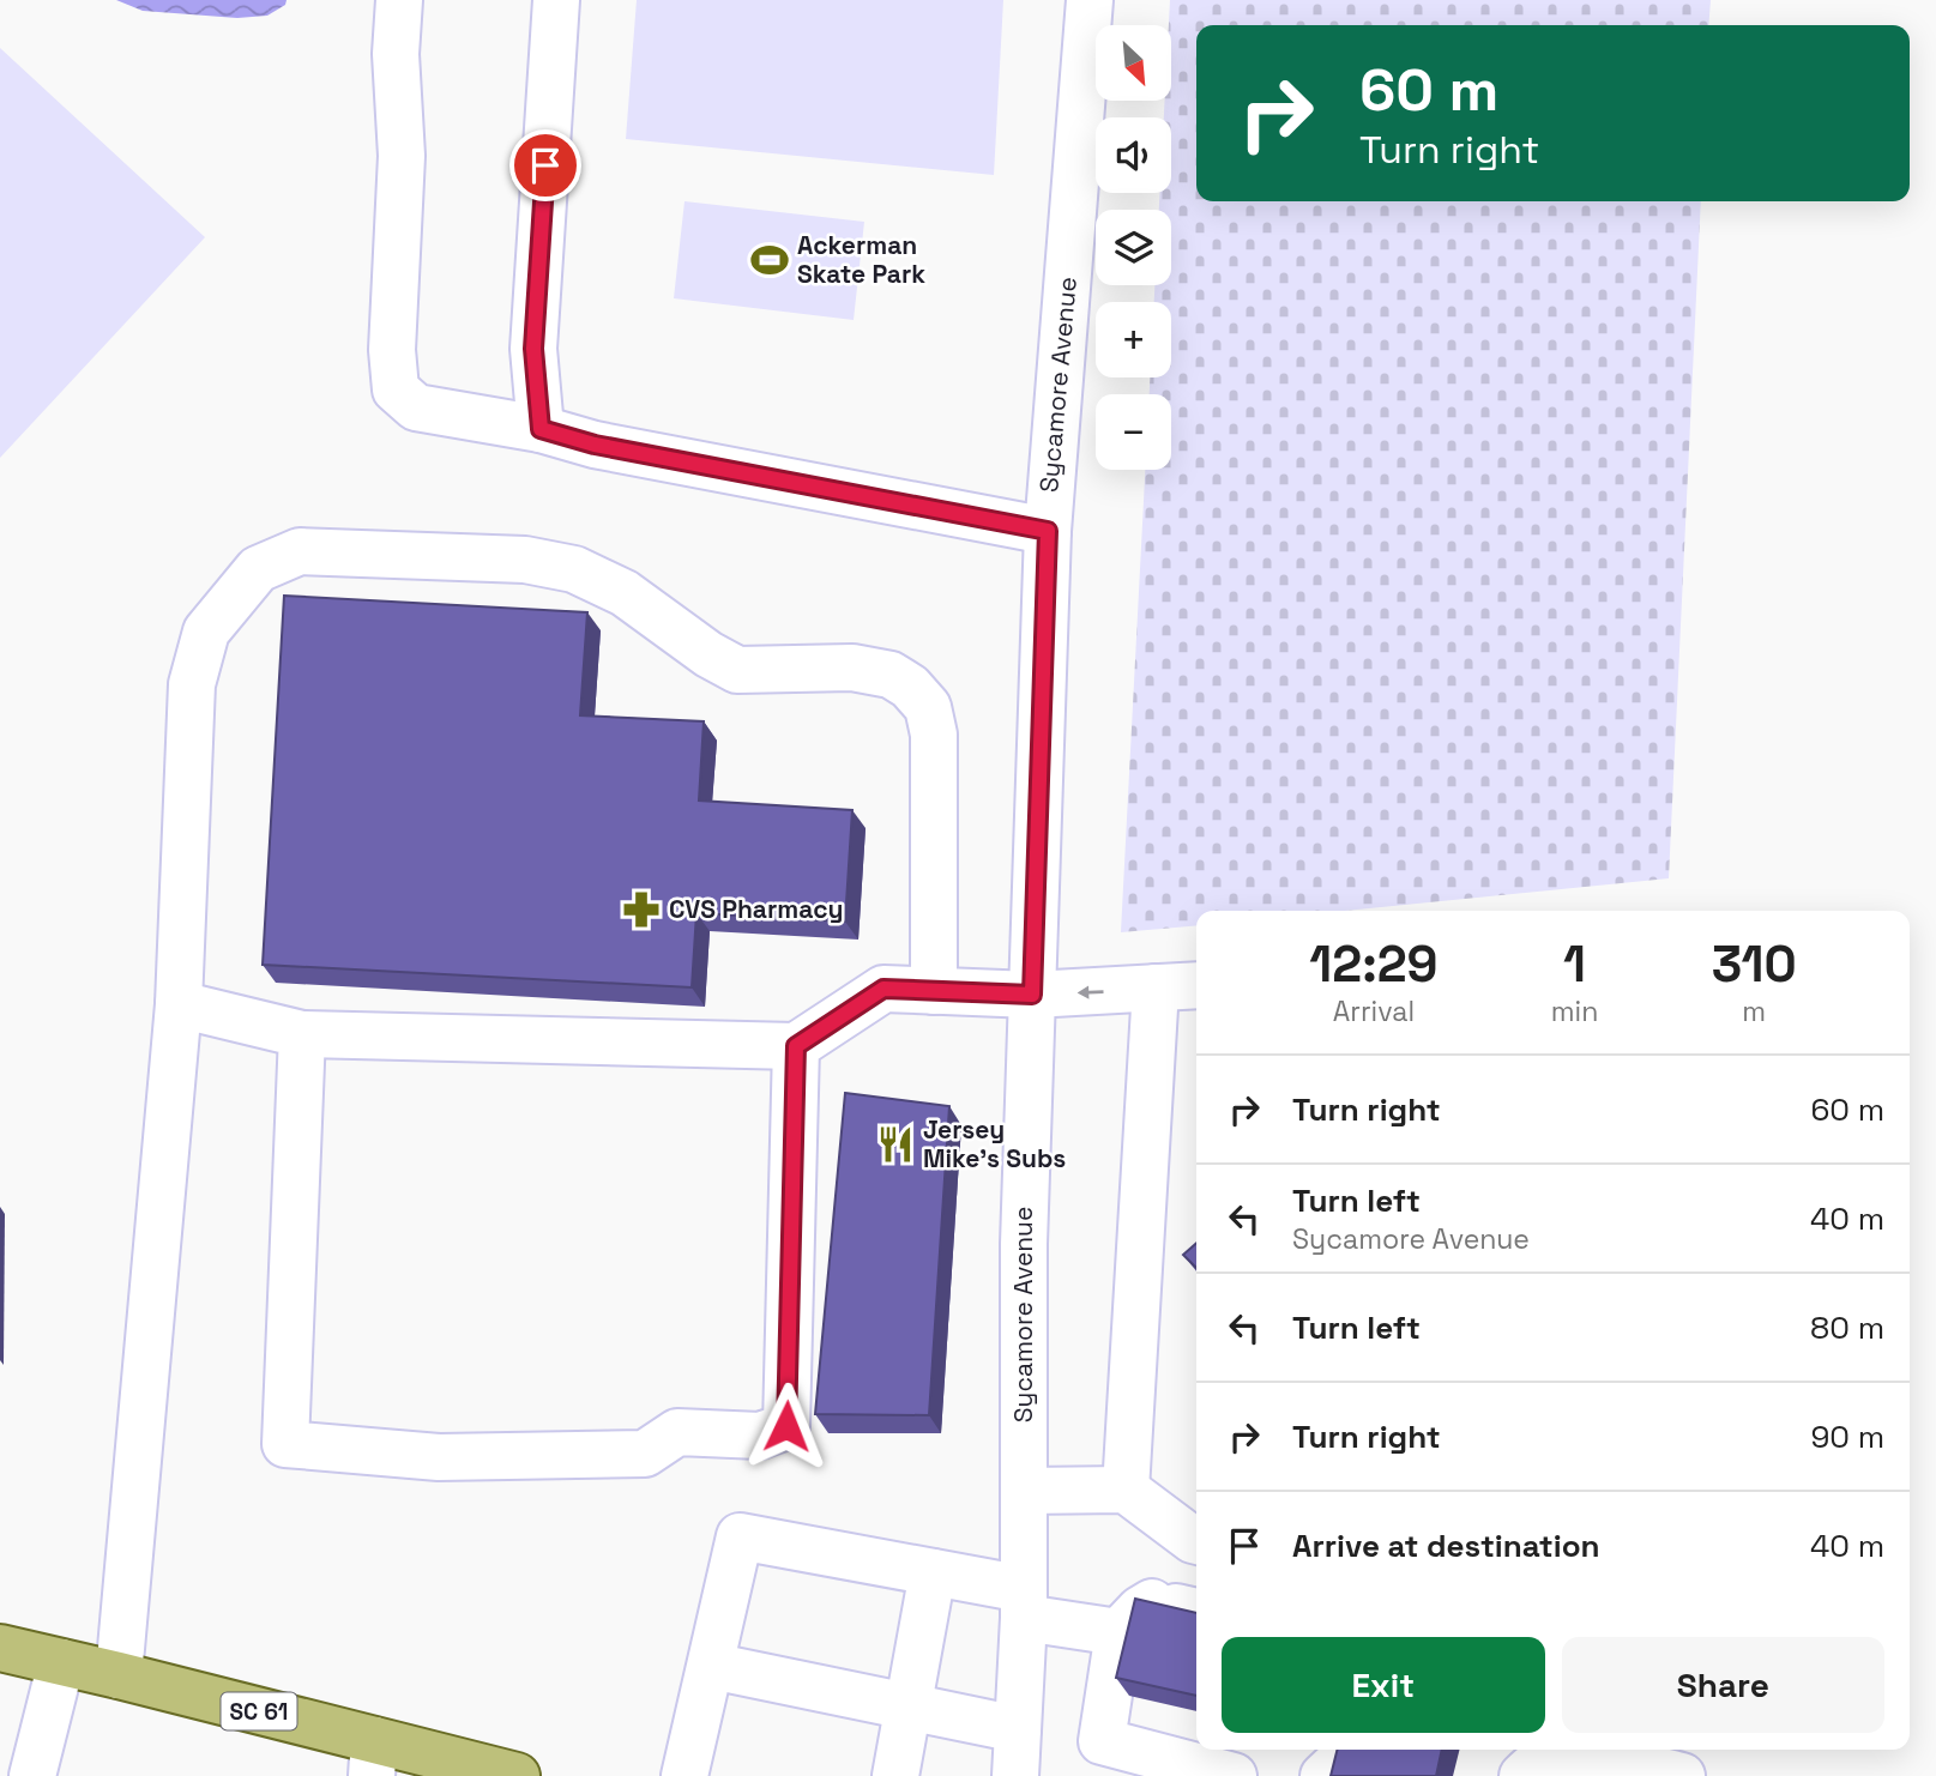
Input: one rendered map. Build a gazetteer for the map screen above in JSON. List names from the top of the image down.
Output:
{
  "streets": {
    "main road": ["SC 61"],
    "street": ["Sycamore Avenue"]
  },
  "places": {
    "sports": ["Ackerman Skate Park"],
    "pharmacy": ["CVS Pharmacy"],
    "restaurant": ["Jersey Mike's Subs"]
  },
  "north": "bottom right",
  "page": {
    "map_buttons": ["+", "−"],
    "turn": ["60 m", "Turn right"],
    "eta": [
      "12:29",
      "Arrival",
      "1",
      "min",
      "310",
      "m"
    ],
    "list": [
      {
        "name": "Turn right",
        "value": "60 m"
      },
      {
        "name": "Turn left",
        "note": "Sycamore Avenue",
        "value": "40 m"
      },
      {
        "name": "Turn left",
        "value": "80 m"
      },
      {
        "name": "Turn right",
        "value": "90 m"
      },
      {
        "name": "Arrive at destination",
        "value": "40 m"
      }
    ],
    "buttons": ["Exit", "Share"]
  }
}
